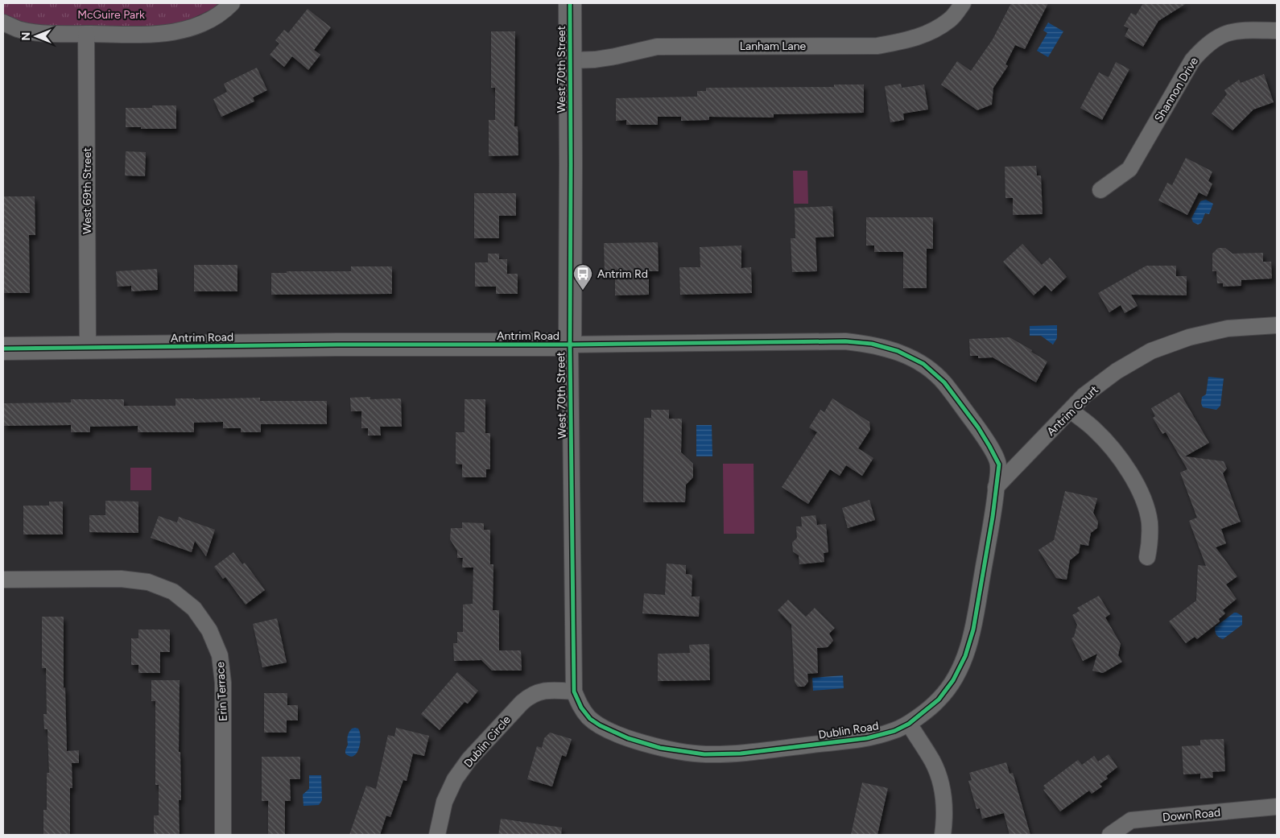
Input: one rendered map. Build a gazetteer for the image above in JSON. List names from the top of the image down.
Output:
{
  "streets": {
    "street": [
      "Lanham Lane",
      "West 70th Street",
      "Shannon Drive",
      "West 69th Street",
      "Antrim Road",
      "Antrim Court",
      "Erin Terrace",
      "Dublin Road",
      "Dublin Circle",
      "Down Road"
    ]
  },
  "crossings": [
    ["Lanham Lane", "West 70th Street"],
    ["West 70th Street", "Antrim Road"],
    ["West 70th Street", "Dublin Road"],
    ["West 70th Street", "Dublin Circle"],
    ["West 69th Street", "Antrim Road"],
    ["Antrim Road", "Antrim Court"],
    ["Antrim Road", "Dublin Road"],
    ["Antrim Court", "Dublin Road"],
    ["Dublin Road", "Dublin Circle"]
  ],
  "parks": ["McGuire Park"],
  "places": {
    "bus stop": ["Antrim Rd"]
  },
  "north": "left"
}
